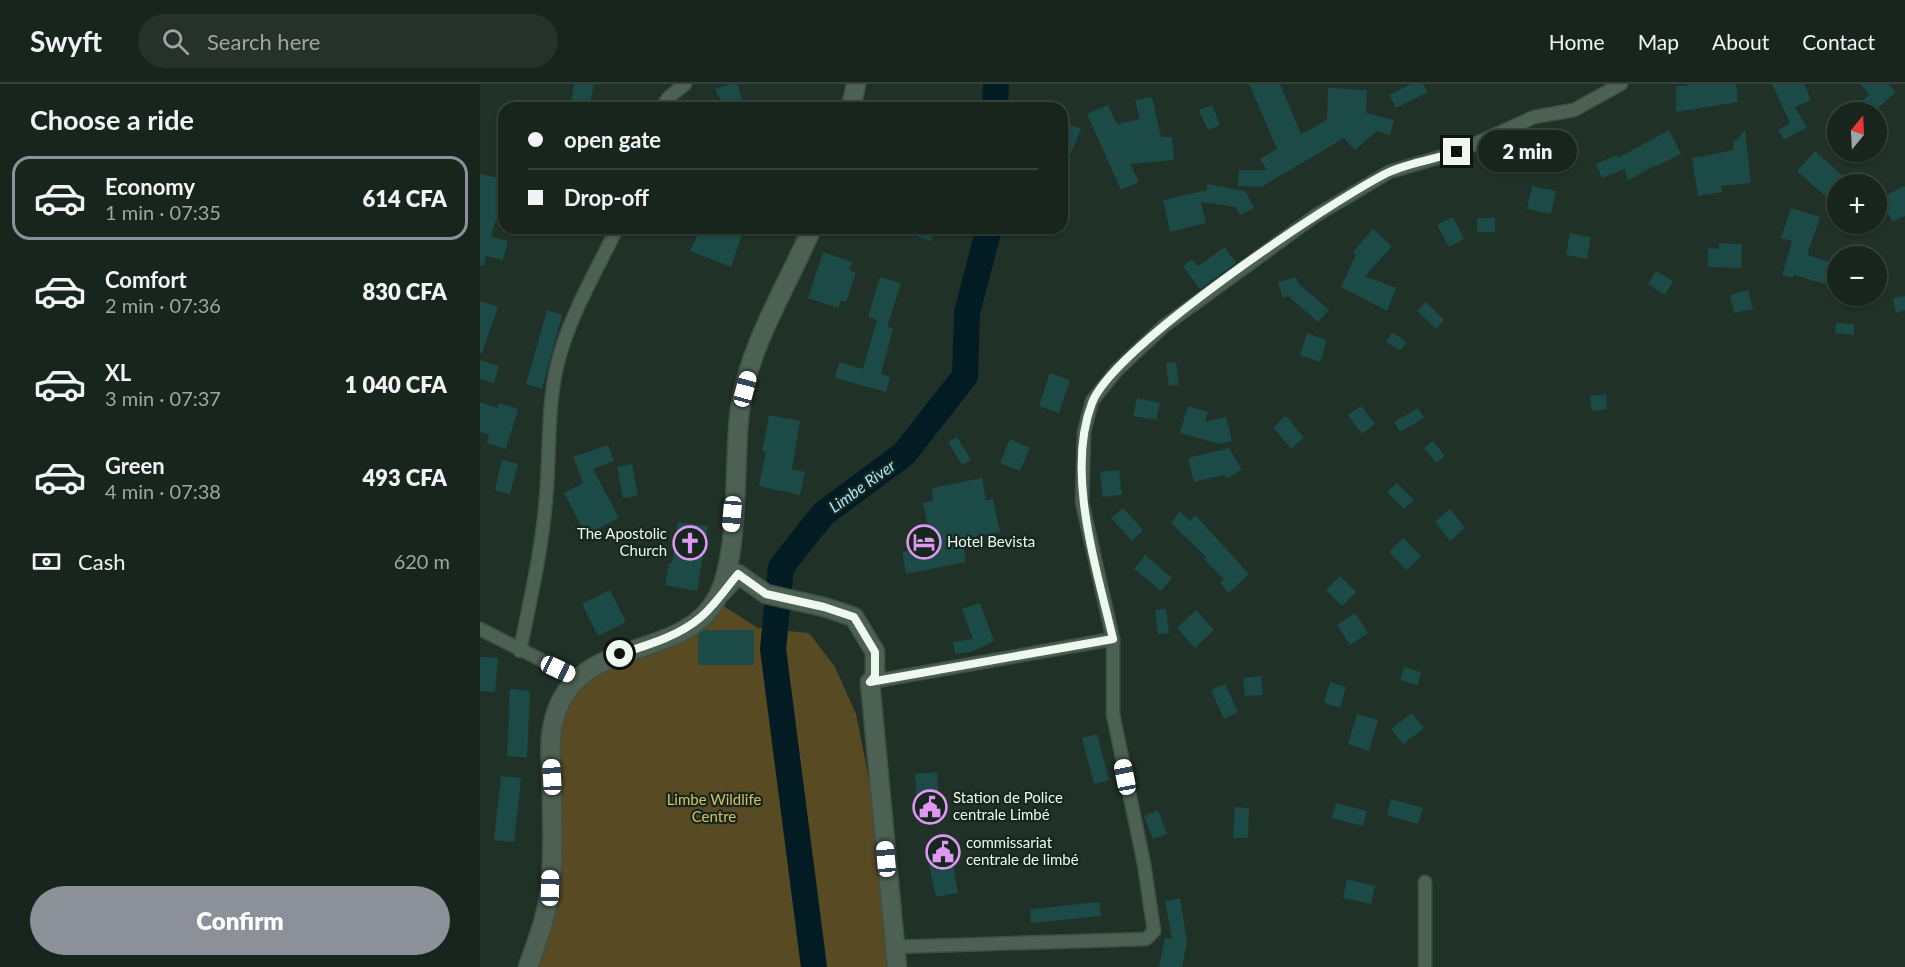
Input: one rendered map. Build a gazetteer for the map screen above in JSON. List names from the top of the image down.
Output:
{
  "water": ["Limbe River"],
  "parks": ["Limbe Wildlife Centre"],
  "places": {
    "hotel": ["Hotel Bevista"],
    "church": ["The Apostolic Church"],
    "public building": ["Station de Police centrale Limbé", "commissariat centrale de limbé"]
  },
  "north": "top",
  "page": {
    "header": "Swyft",
    "search": "Search here",
    "nav": [
      "Home",
      "Map",
      "About",
      "Contact"
    ],
    "heading": "Choose a ride",
    "map_buttons": ["+", "−"],
    "banner": ["open gate", "Drop-off"],
    "bubble": "2 min",
    "list": [
      {
        "name": "Economy",
        "note": "1 min · 07:35",
        "value": "614 CFA"
      },
      {
        "name": "Comfort",
        "note": "2 min · 07:36",
        "value": "830 CFA"
      },
      {
        "name": "XL",
        "note": "3 min · 07:37",
        "value": "1 040 CFA"
      },
      {
        "name": "Green",
        "note": "4 min · 07:38",
        "value": "493 CFA"
      }
    ],
    "pay": ["Cash", "620 m"],
    "buttons": "Confirm"
  }
}
